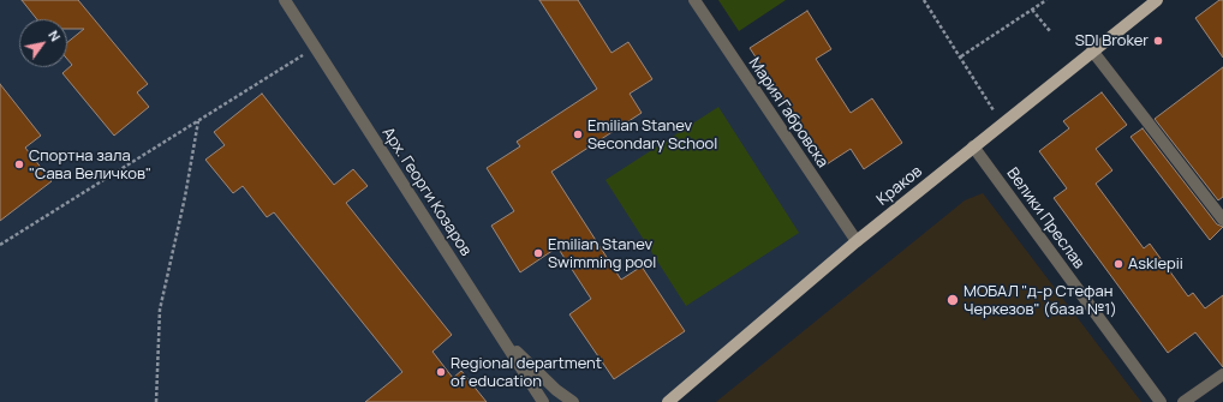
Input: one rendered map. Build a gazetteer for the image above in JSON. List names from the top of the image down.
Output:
{
  "streets": {
    "main road": ["Краков"],
    "street": ["Мария Габровска", "Арх. Георги Козаров", "Велики Преслав"]
  },
  "crossings": [
    ["Мария Габровска", "Краков"],
    ["Краков", "Велики Преслав"]
  ],
  "places": [
    "SDI Broker",
    "Emilian Stanev Secondary School",
    "Спортна зала \"Сава Величков\"",
    "Emilian Stanev Swimming pool",
    "Asklepii",
    "МОБАЛ \"д-р Стефан Черкезов\" (база №1)",
    "Regional department of education"
  ],
  "north": "top right"
}
